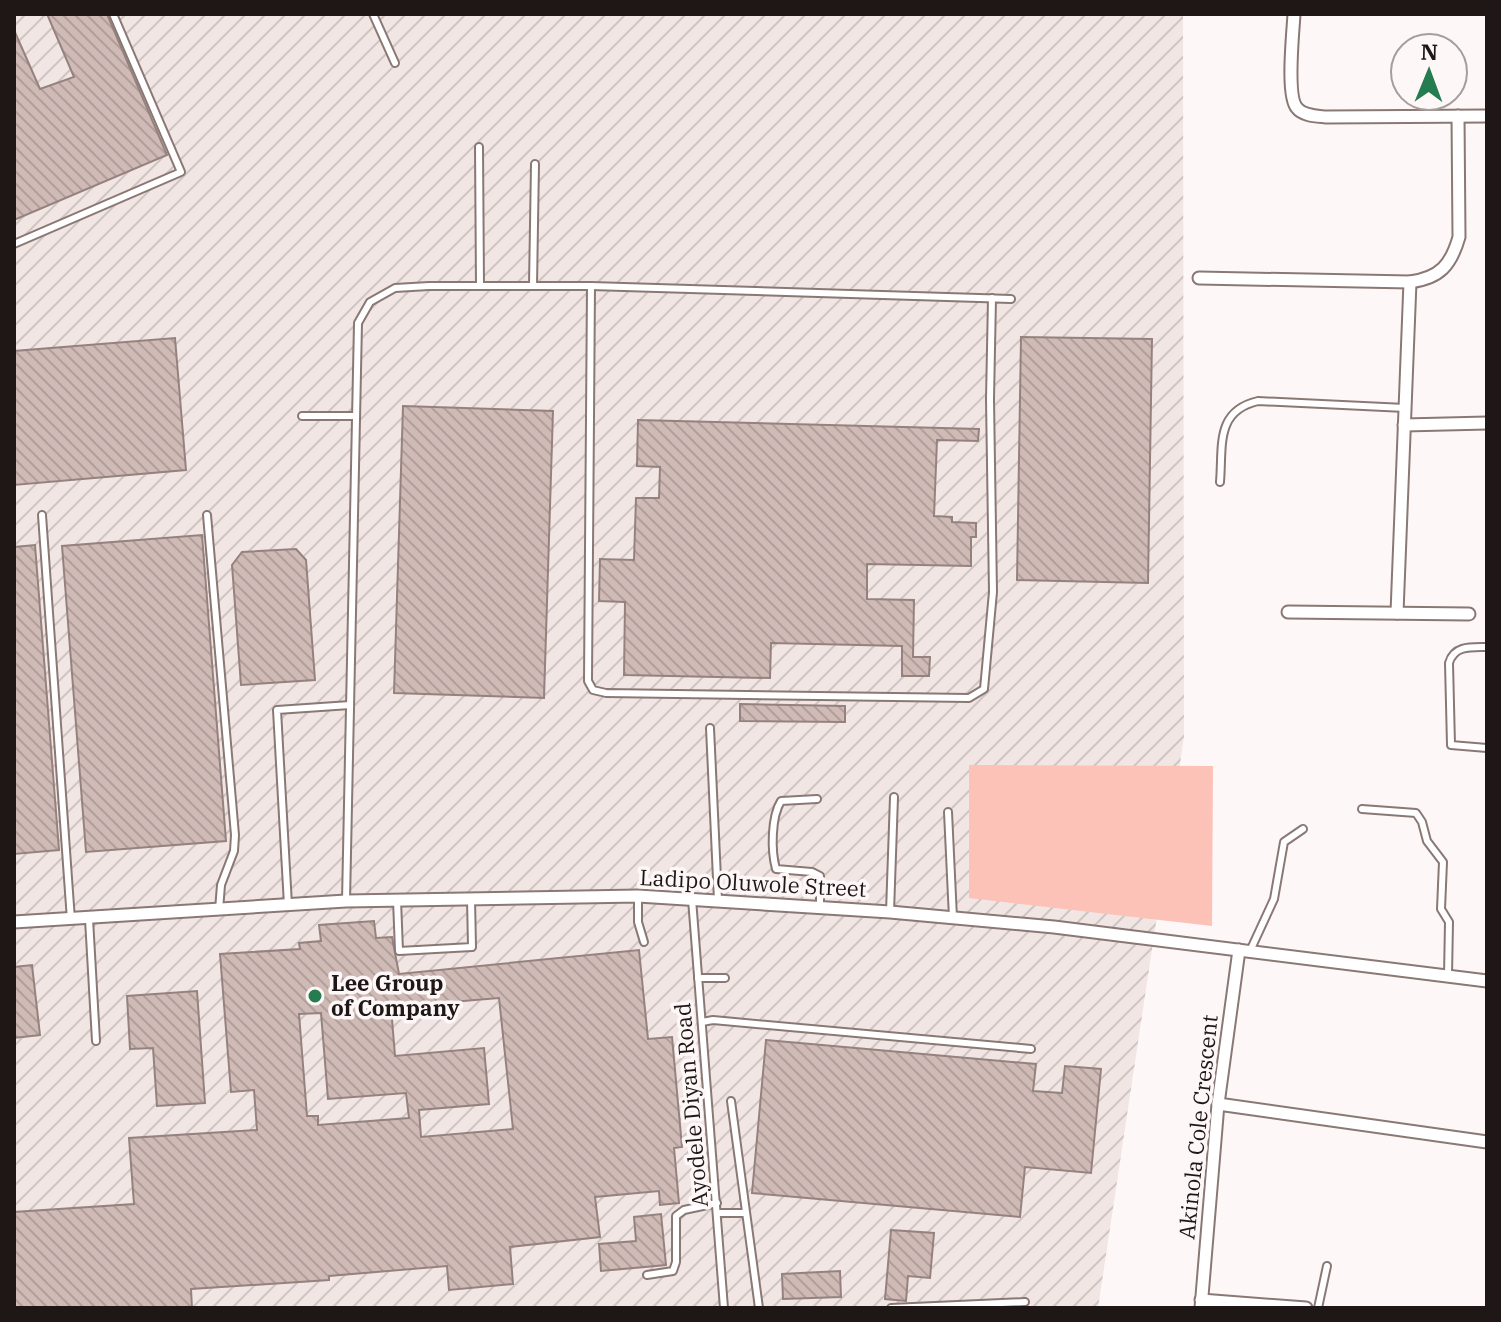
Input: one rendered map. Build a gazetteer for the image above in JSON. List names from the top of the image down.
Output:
{
  "streets": {
    "street": ["Ladipo Oluwole Street", "Akinola Cole Crescent"],
    "lane": ["Ayodele Diyan Road"]
  },
  "crossings": [
    ["Ladipo Oluwole Street", "Ayodele Diyan Road"],
    ["Ladipo Oluwole Street", "Akinola Cole Crescent"]
  ],
  "places": ["Lee Group of Company"],
  "north": "top"
}
